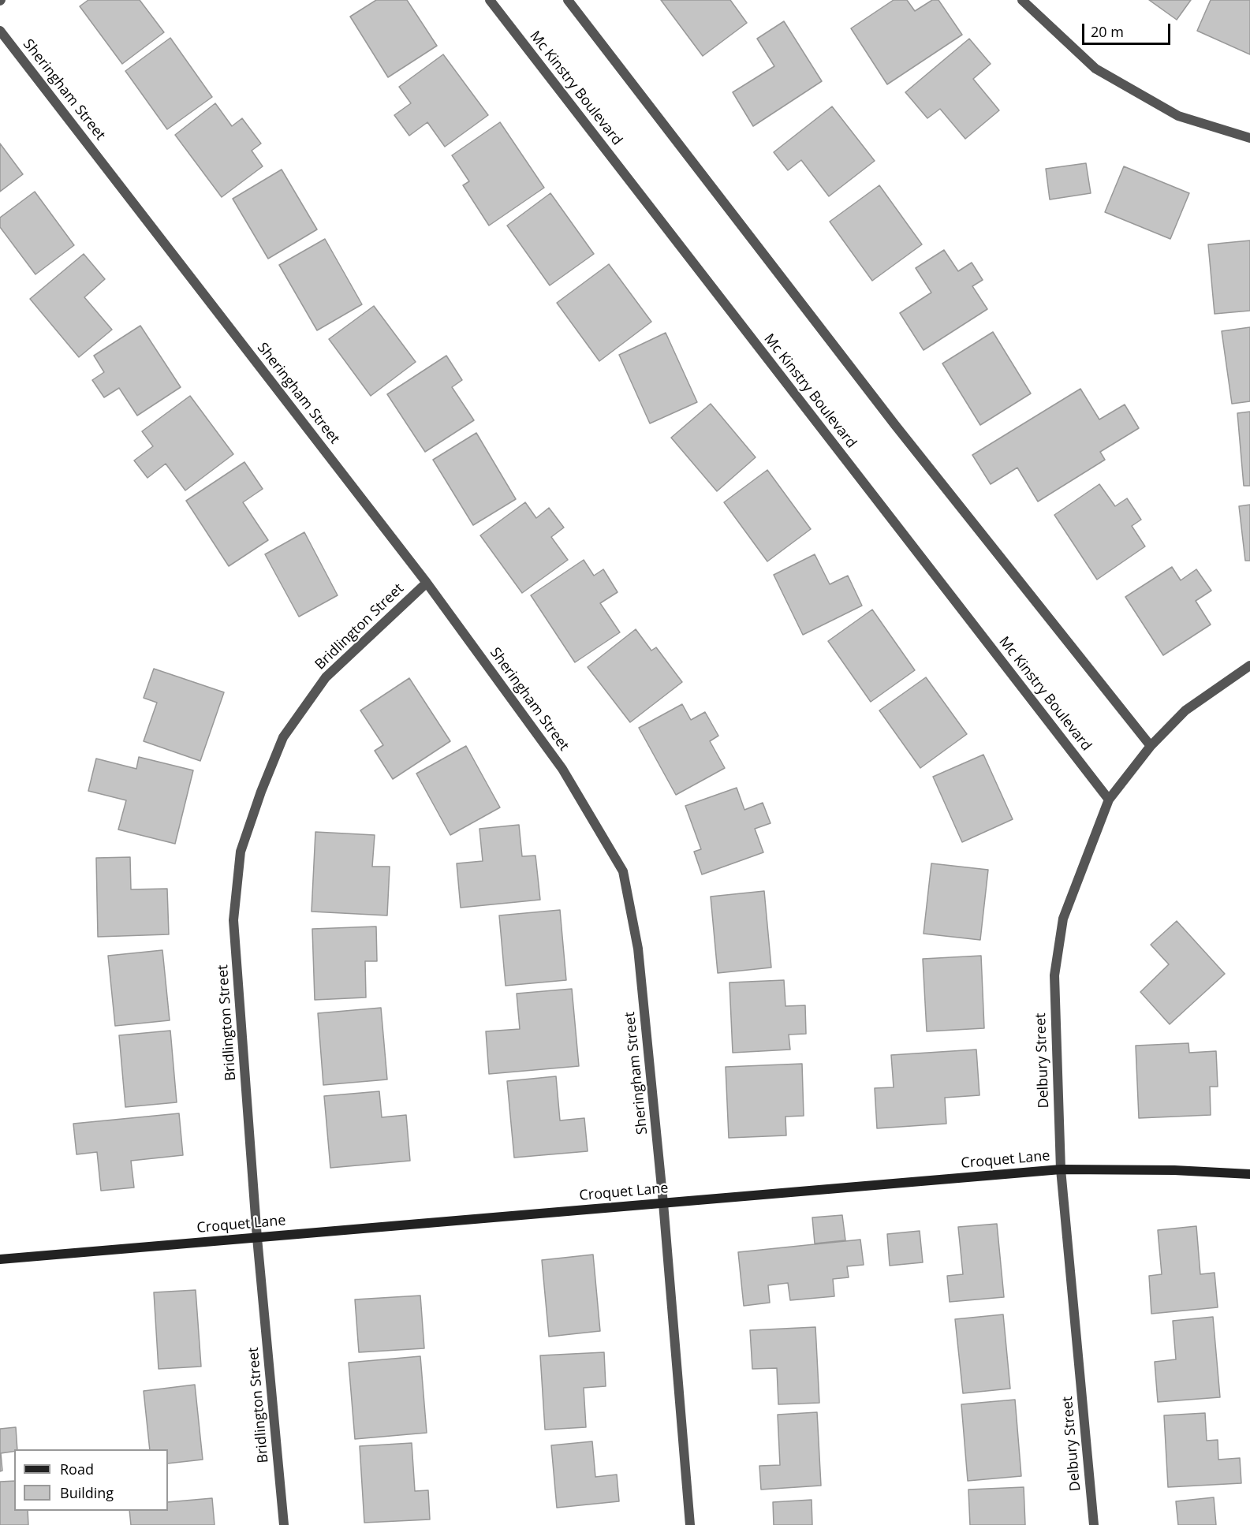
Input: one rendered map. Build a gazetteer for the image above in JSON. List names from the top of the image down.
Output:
{
  "streets": {
    "street": [
      "Mc Kinstry Boulevard",
      "Sheringham Street",
      "Bridlington Street",
      "Delbury Street",
      "Croquet Lane"
    ]
  },
  "crossings": [
    ["Mc Kinstry Boulevard", "Delbury Street"],
    ["Sheringham Street", "Bridlington Street"],
    ["Sheringham Street", "Croquet Lane"],
    ["Bridlington Street", "Croquet Lane"],
    ["Delbury Street", "Croquet Lane"]
  ],
  "legend": ["Road", "Building"],
  "scale_bar": "20 m"
}
